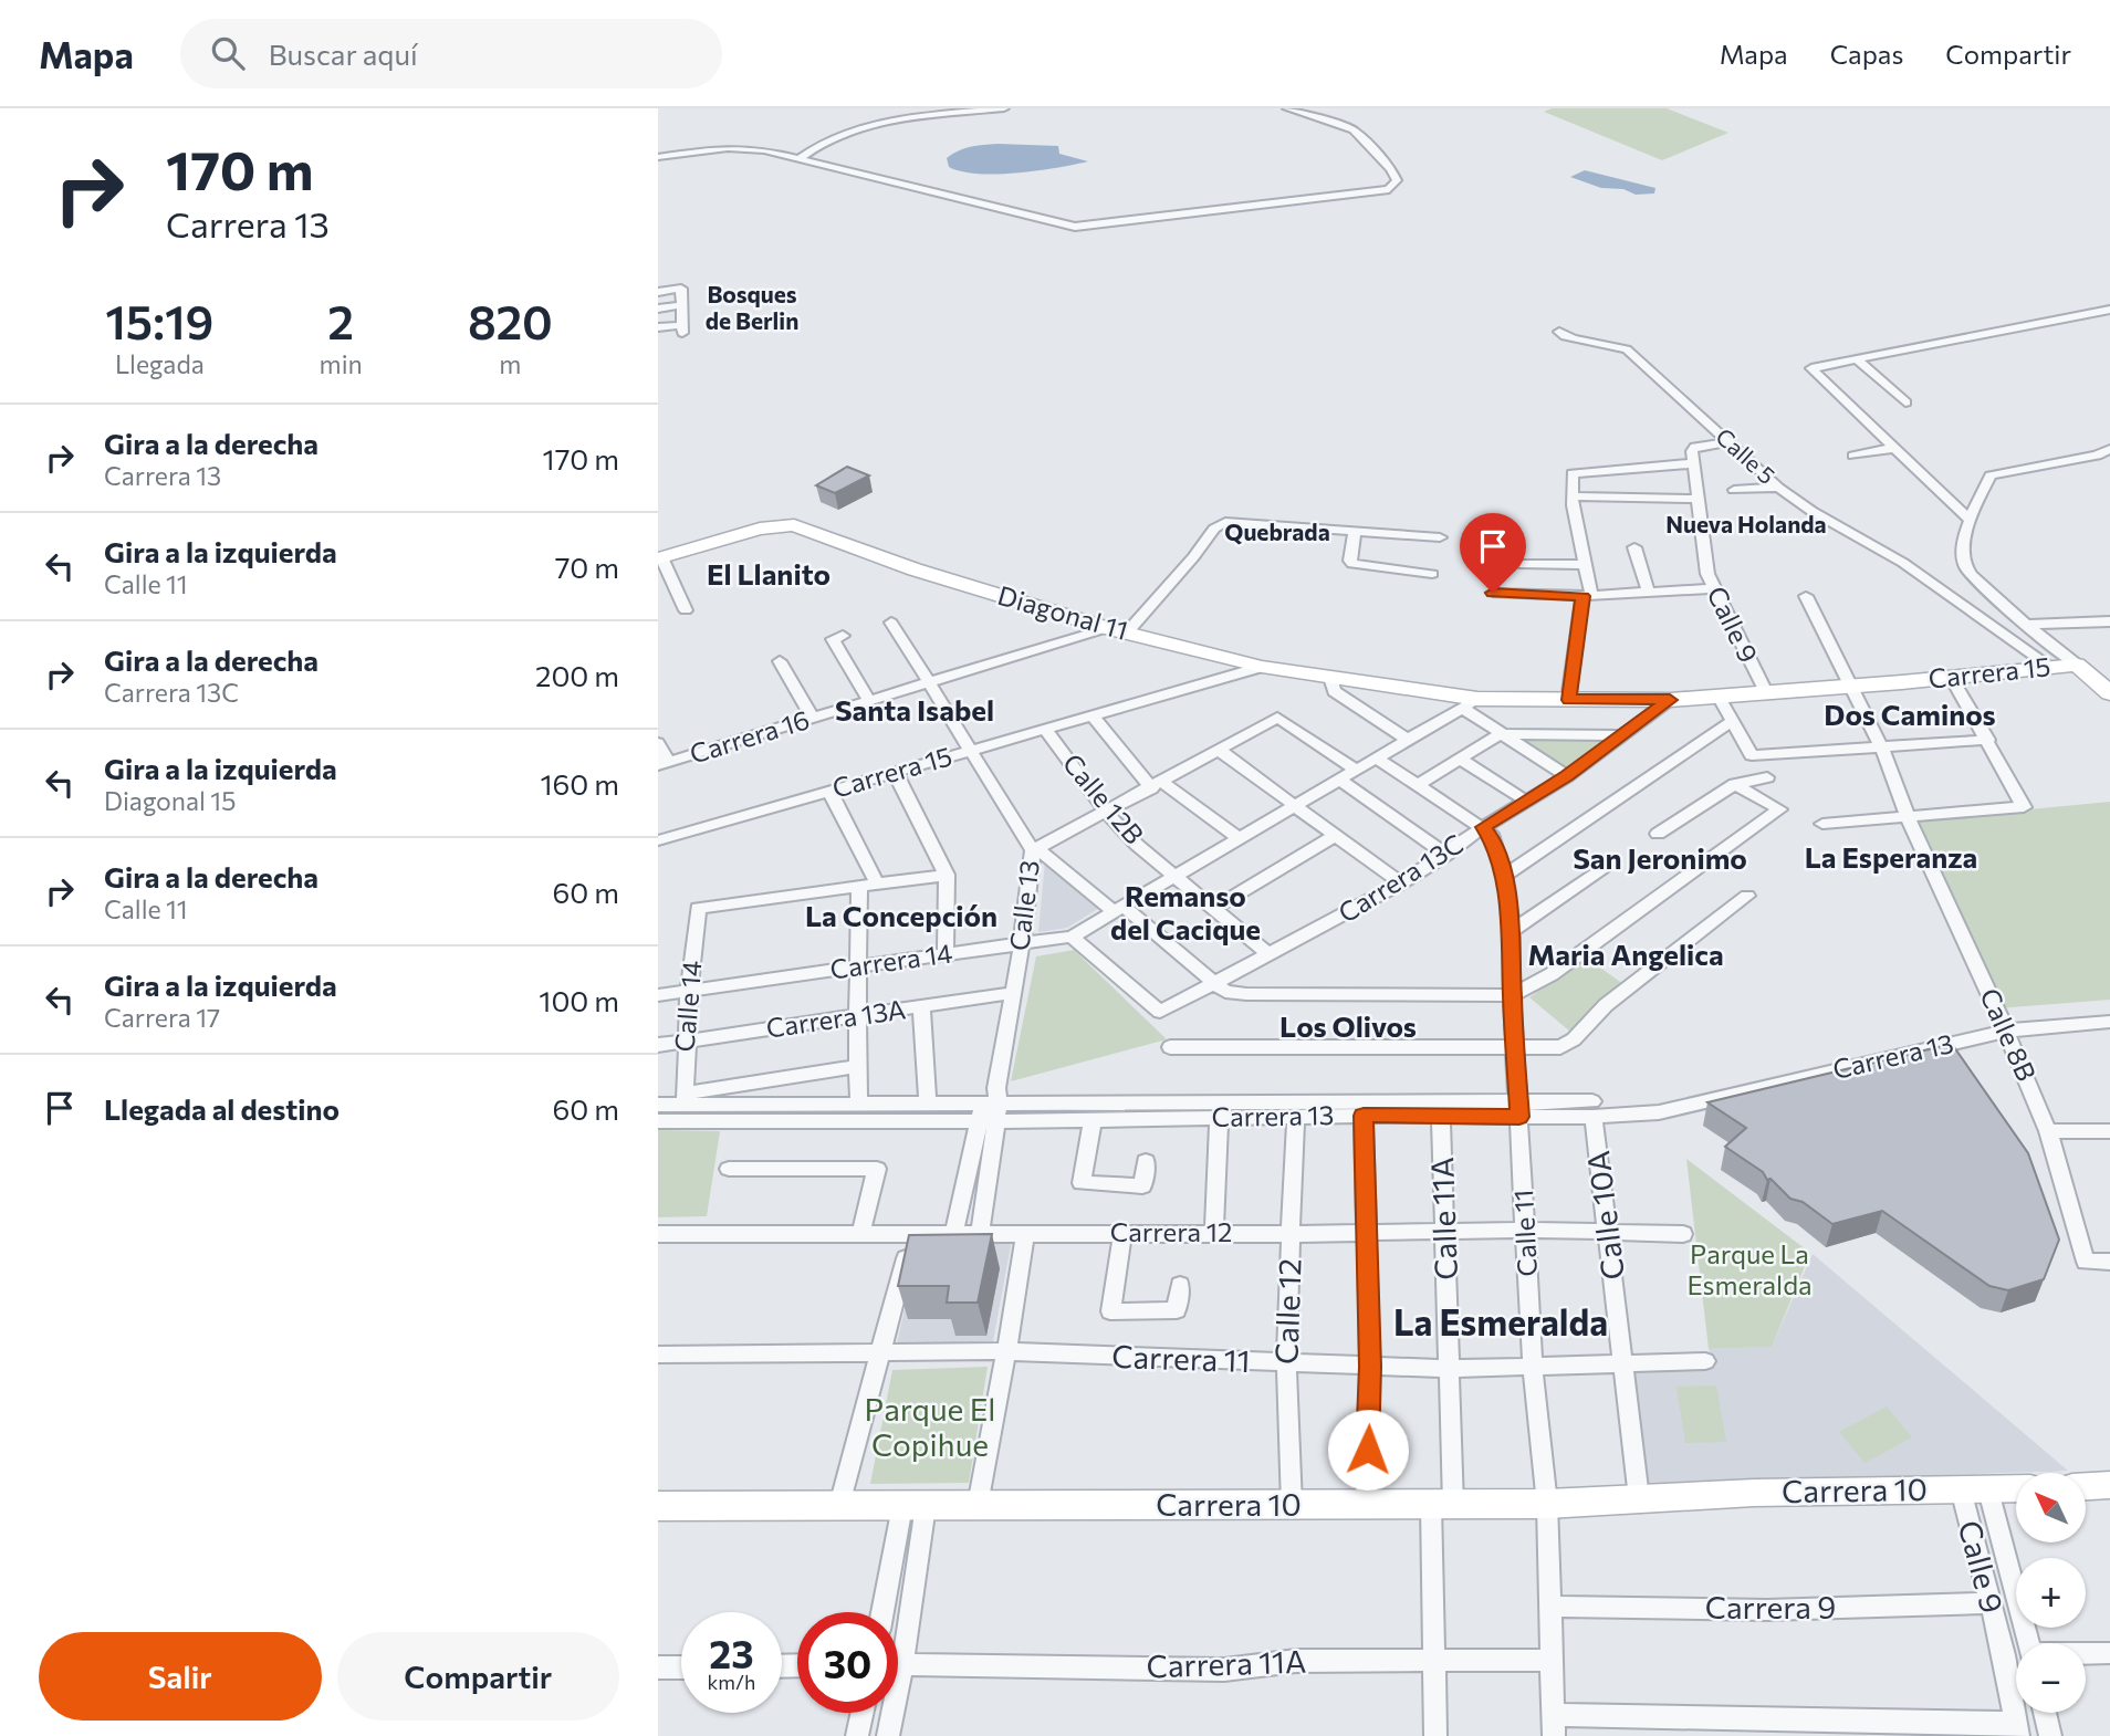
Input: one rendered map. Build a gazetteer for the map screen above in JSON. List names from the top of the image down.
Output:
{
  "streets": {
    "street": [
      "Calle 5",
      "Diagonal 11",
      "Calle 9",
      "Carrera 15",
      "Carrera 16",
      "Calle 12B",
      "Carrera 13C",
      "Calle 13",
      "Carrera 14",
      "Calle 14",
      "Carrera 13A",
      "Calle 8B",
      "Carrera 13",
      "Calle 10A",
      "Calle 11A",
      "Carrera 12",
      "Calle 11",
      "Calle 12",
      "Carrera 11",
      "Carrera 10",
      "Carrera 9",
      "Carrera 11A"
    ]
  },
  "crossings": [
    ["Calle 5", "Carrera 15"],
    ["Diagonal 11", "Carrera 15"],
    ["Diagonal 11", "Carrera 16"],
    ["Diagonal 11", "Carrera 14"],
    ["Calle 9", "Carrera 15"],
    ["Calle 9", "Carrera 10"],
    ["Calle 9", "Carrera 9"],
    ["Carrera 15", "Calle 12B"],
    ["Carrera 15", "Carrera 13C"],
    ["Carrera 15", "Calle 13"],
    ["Carrera 15", "Calle 8B"],
    ["Carrera 16", "Calle 13"],
    ["Calle 12B", "Carrera 13C"],
    ["Calle 12B", "Carrera 14"],
    ["Carrera 13C", "Carrera 14"],
    ["Carrera 13C", "Calle 11"],
    ["Calle 13", "Carrera 14"],
    ["Calle 13", "Carrera 13A"],
    ["Calle 13", "Carrera 13"],
    ["Calle 13", "Carrera 12"],
    ["Carrera 14", "Calle 14"],
    ["Calle 14", "Carrera 13A"],
    ["Calle 14", "Carrera 13"],
    ["Calle 8B", "Carrera 13"],
    ["Carrera 13", "Calle 10A"],
    ["Carrera 13", "Calle 11A"],
    ["Carrera 13", "Calle 11"],
    ["Carrera 13", "Calle 12"],
    ["Calle 10A", "Carrera 12"],
    ["Calle 10A", "Carrera 11"],
    ["Calle 10A", "Carrera 10"],
    ["Calle 11A", "Carrera 12"],
    ["Calle 11A", "Carrera 11"],
    ["Calle 11A", "Carrera 10"],
    ["Calle 11A", "Carrera 11A"],
    ["Carrera 12", "Calle 11"],
    ["Carrera 12", "Calle 12"],
    ["Calle 11", "Carrera 11"],
    ["Calle 11", "Carrera 10"],
    ["Calle 11", "Carrera 9"],
    ["Calle 11", "Carrera 11A"],
    ["Calle 12", "Carrera 11"],
    ["Calle 12", "Carrera 10"]
  ],
  "districts": [
    "Bosques de Berlin",
    "Nueva Holanda",
    "Quebrada",
    "El Llanito",
    "Santa Isabel",
    "Dos Caminos",
    "La Esperanza",
    "San Jeronimo",
    "Remanso del Cacique",
    "La Concepción",
    "Maria Angelica",
    "Los Olivos",
    "La Esmeralda"
  ],
  "parks": ["Parque La Esmeralda", "Parque El Copihue"],
  "north": "top left",
  "page": {
    "header": "Mapa",
    "search": "Buscar aquí",
    "nav": ["Mapa", "Capas", "Compartir"],
    "turn": ["170 m", "Carrera 13"],
    "eta": [
      "15:19",
      "Llegada",
      "2",
      "min",
      "820",
      "m"
    ],
    "list": [
      {
        "name": "Gira a la derecha",
        "note": "Carrera 13",
        "value": "170 m"
      },
      {
        "name": "Gira a la izquierda",
        "note": "Calle 11",
        "value": "70 m"
      },
      {
        "name": "Gira a la derecha",
        "note": "Carrera 13C",
        "value": "200 m"
      },
      {
        "name": "Gira a la izquierda",
        "note": "Diagonal 15",
        "value": "160 m"
      },
      {
        "name": "Gira a la derecha",
        "note": "Calle 11",
        "value": "60 m"
      },
      {
        "name": "Gira a la izquierda",
        "note": "Carrera 17",
        "value": "100 m"
      },
      {
        "name": "Llegada al destino",
        "value": "60 m"
      }
    ],
    "map_buttons": ["+", "−"],
    "speed": "23 km/h",
    "limit": "30",
    "buttons": ["Salir", "Compartir"]
  }
}
